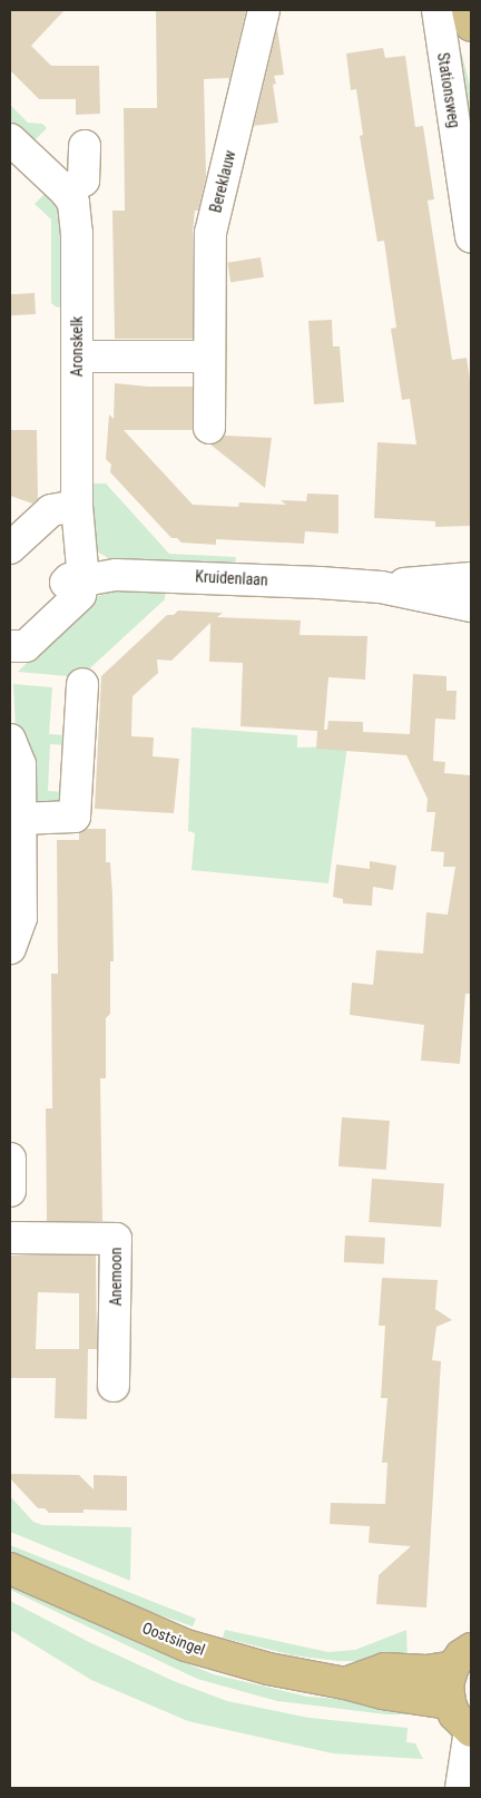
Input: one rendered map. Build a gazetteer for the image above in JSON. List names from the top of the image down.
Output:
{
  "streets": {
    "main road": ["Oostsingel"],
    "street": [
      "Stationsweg",
      "Bereklauw",
      "Aronskelk",
      "Kruidenlaan",
      "Anemoon"
    ]
  },
  "crossings": [
    ["Aronskelk", "Kruidenlaan"]
  ]
}
